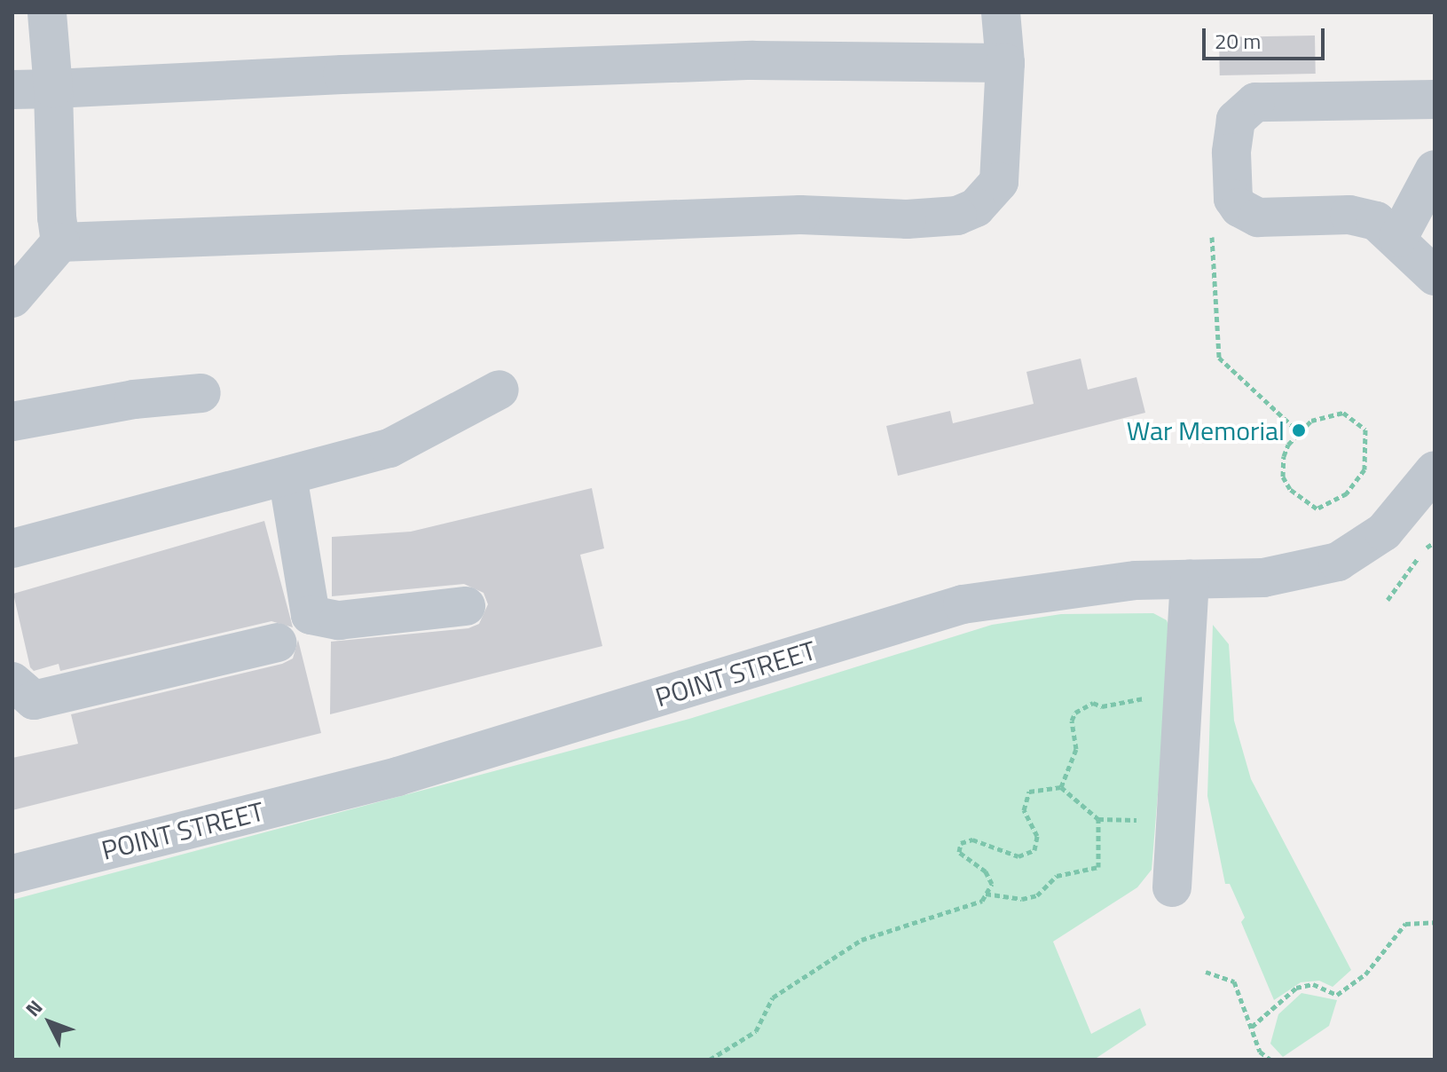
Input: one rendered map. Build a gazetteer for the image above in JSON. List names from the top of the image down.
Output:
{
  "streets": {
    "street": ["POINT STREET"]
  },
  "places": ["War Memorial"],
  "scale_bar": "20 m",
  "north": "top left"
}
